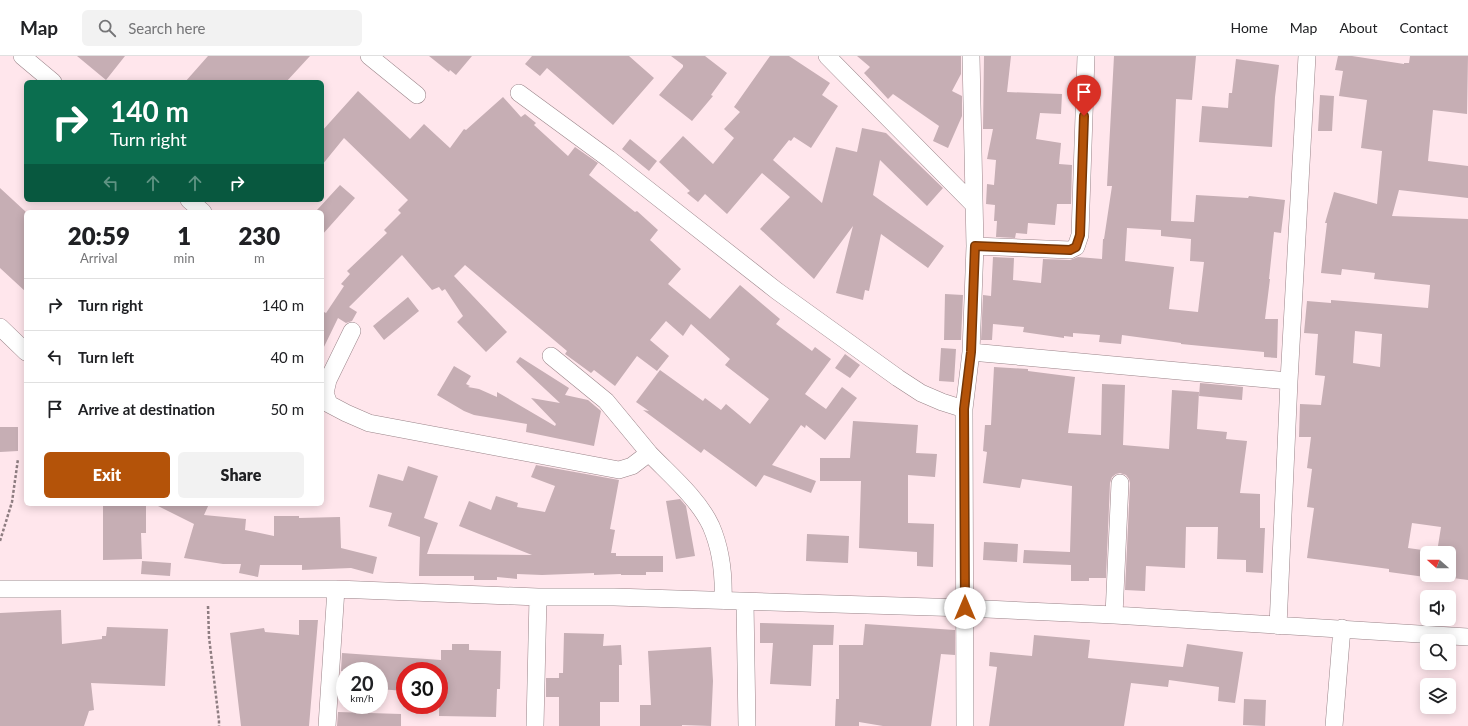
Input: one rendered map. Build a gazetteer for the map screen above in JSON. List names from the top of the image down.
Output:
{
  "north": "left",
  "page": {
    "header": "Map",
    "search": "Search here",
    "nav": [
      "Home",
      "Map",
      "About",
      "Contact"
    ],
    "turn": ["140 m", "Turn right"],
    "eta": [
      "20:59",
      "Arrival",
      "1",
      "min",
      "230",
      "m"
    ],
    "list": [
      {
        "name": "Turn right",
        "value": "140 m"
      },
      {
        "name": "Turn left",
        "value": "40 m"
      },
      {
        "name": "Arrive at destination",
        "value": "50 m"
      }
    ],
    "buttons": ["Exit", "Share"],
    "speed": "20 km/h",
    "limit": "30"
  }
}
